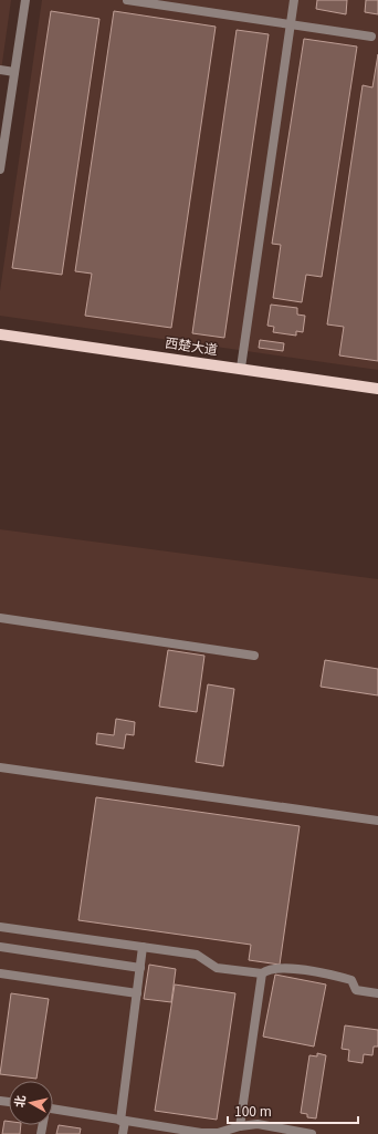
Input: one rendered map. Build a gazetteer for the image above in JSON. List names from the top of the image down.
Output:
{
  "streets": {
    "main road": ["西楚大道"]
  },
  "scale_bar": "100 m",
  "north": "left"
}
